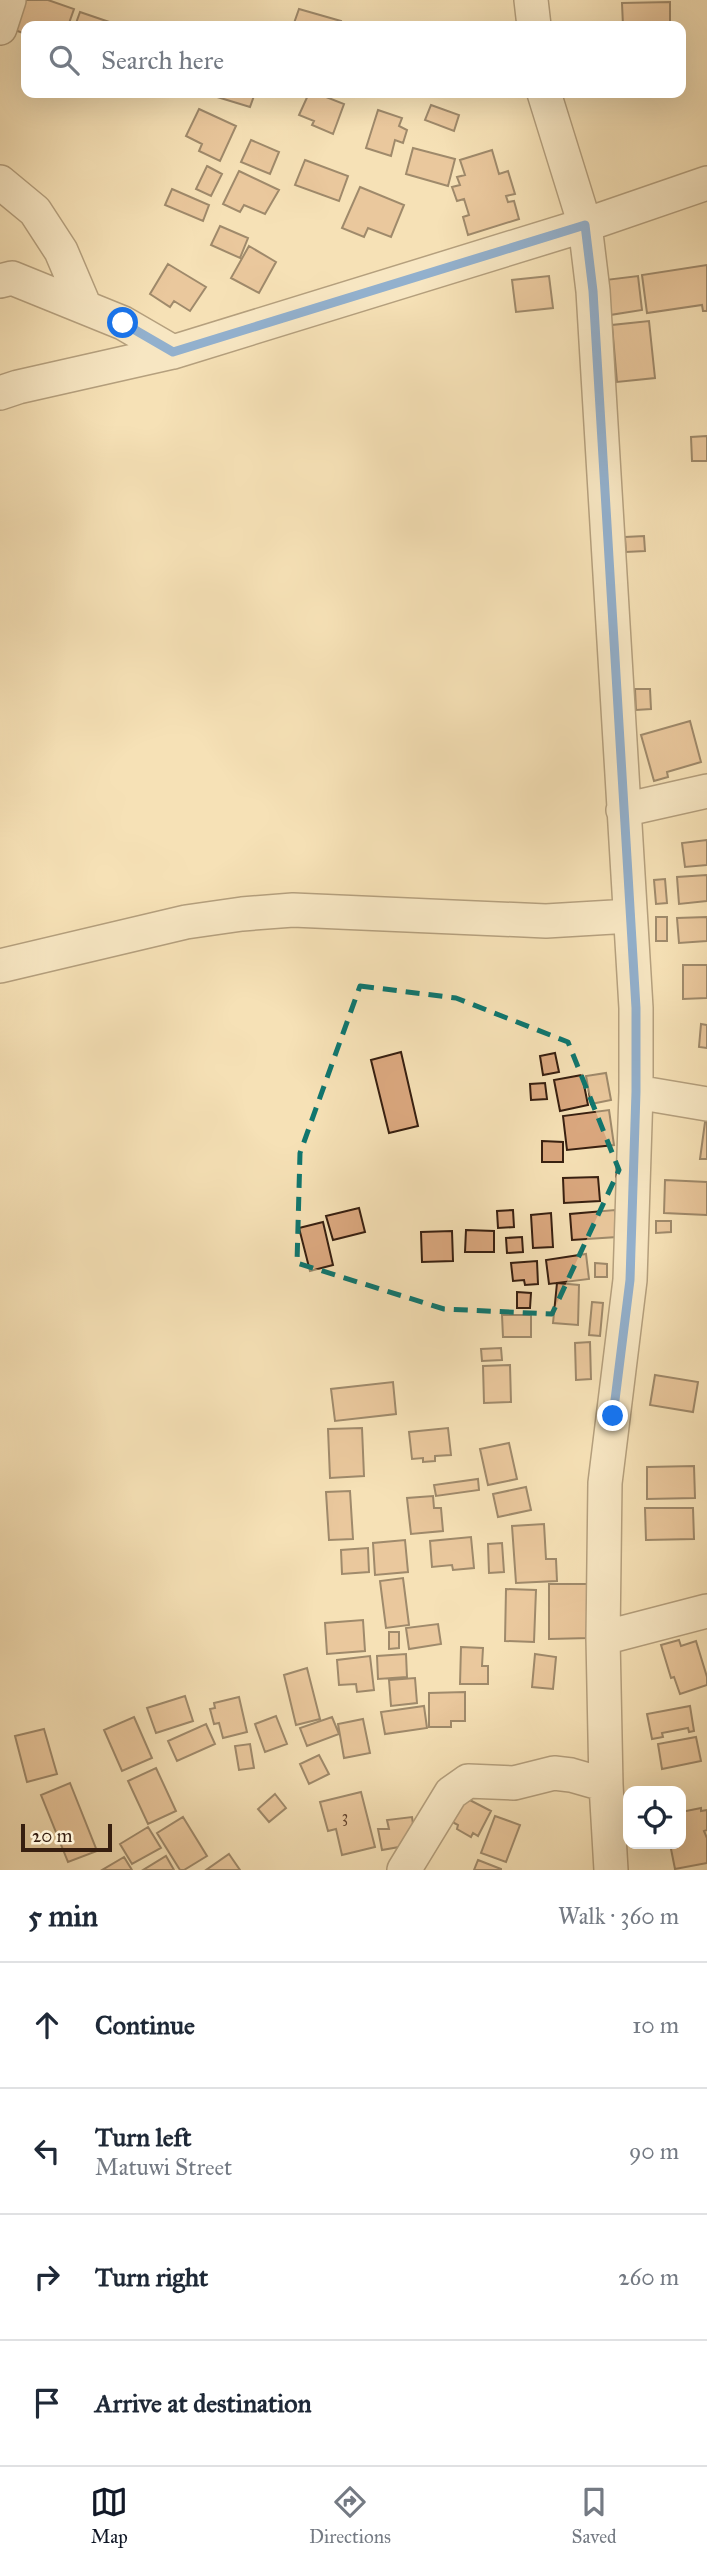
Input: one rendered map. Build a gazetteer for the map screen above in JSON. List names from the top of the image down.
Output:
{
  "house_numbers": ["3"],
  "scale_bar": "20 m",
  "page": {
    "search": "Search here",
    "scale": "20 m",
    "heading": ["5 min", "Walk · 360 m"],
    "list": [
      ["Continue", "10 m"],
      ["Turn left", "Matuwi Street", "90 m"],
      ["Turn right", "260 m"],
      "Arrive at destination"
    ],
    "nav": ["Map", "Directions", "Saved"]
  }
}
